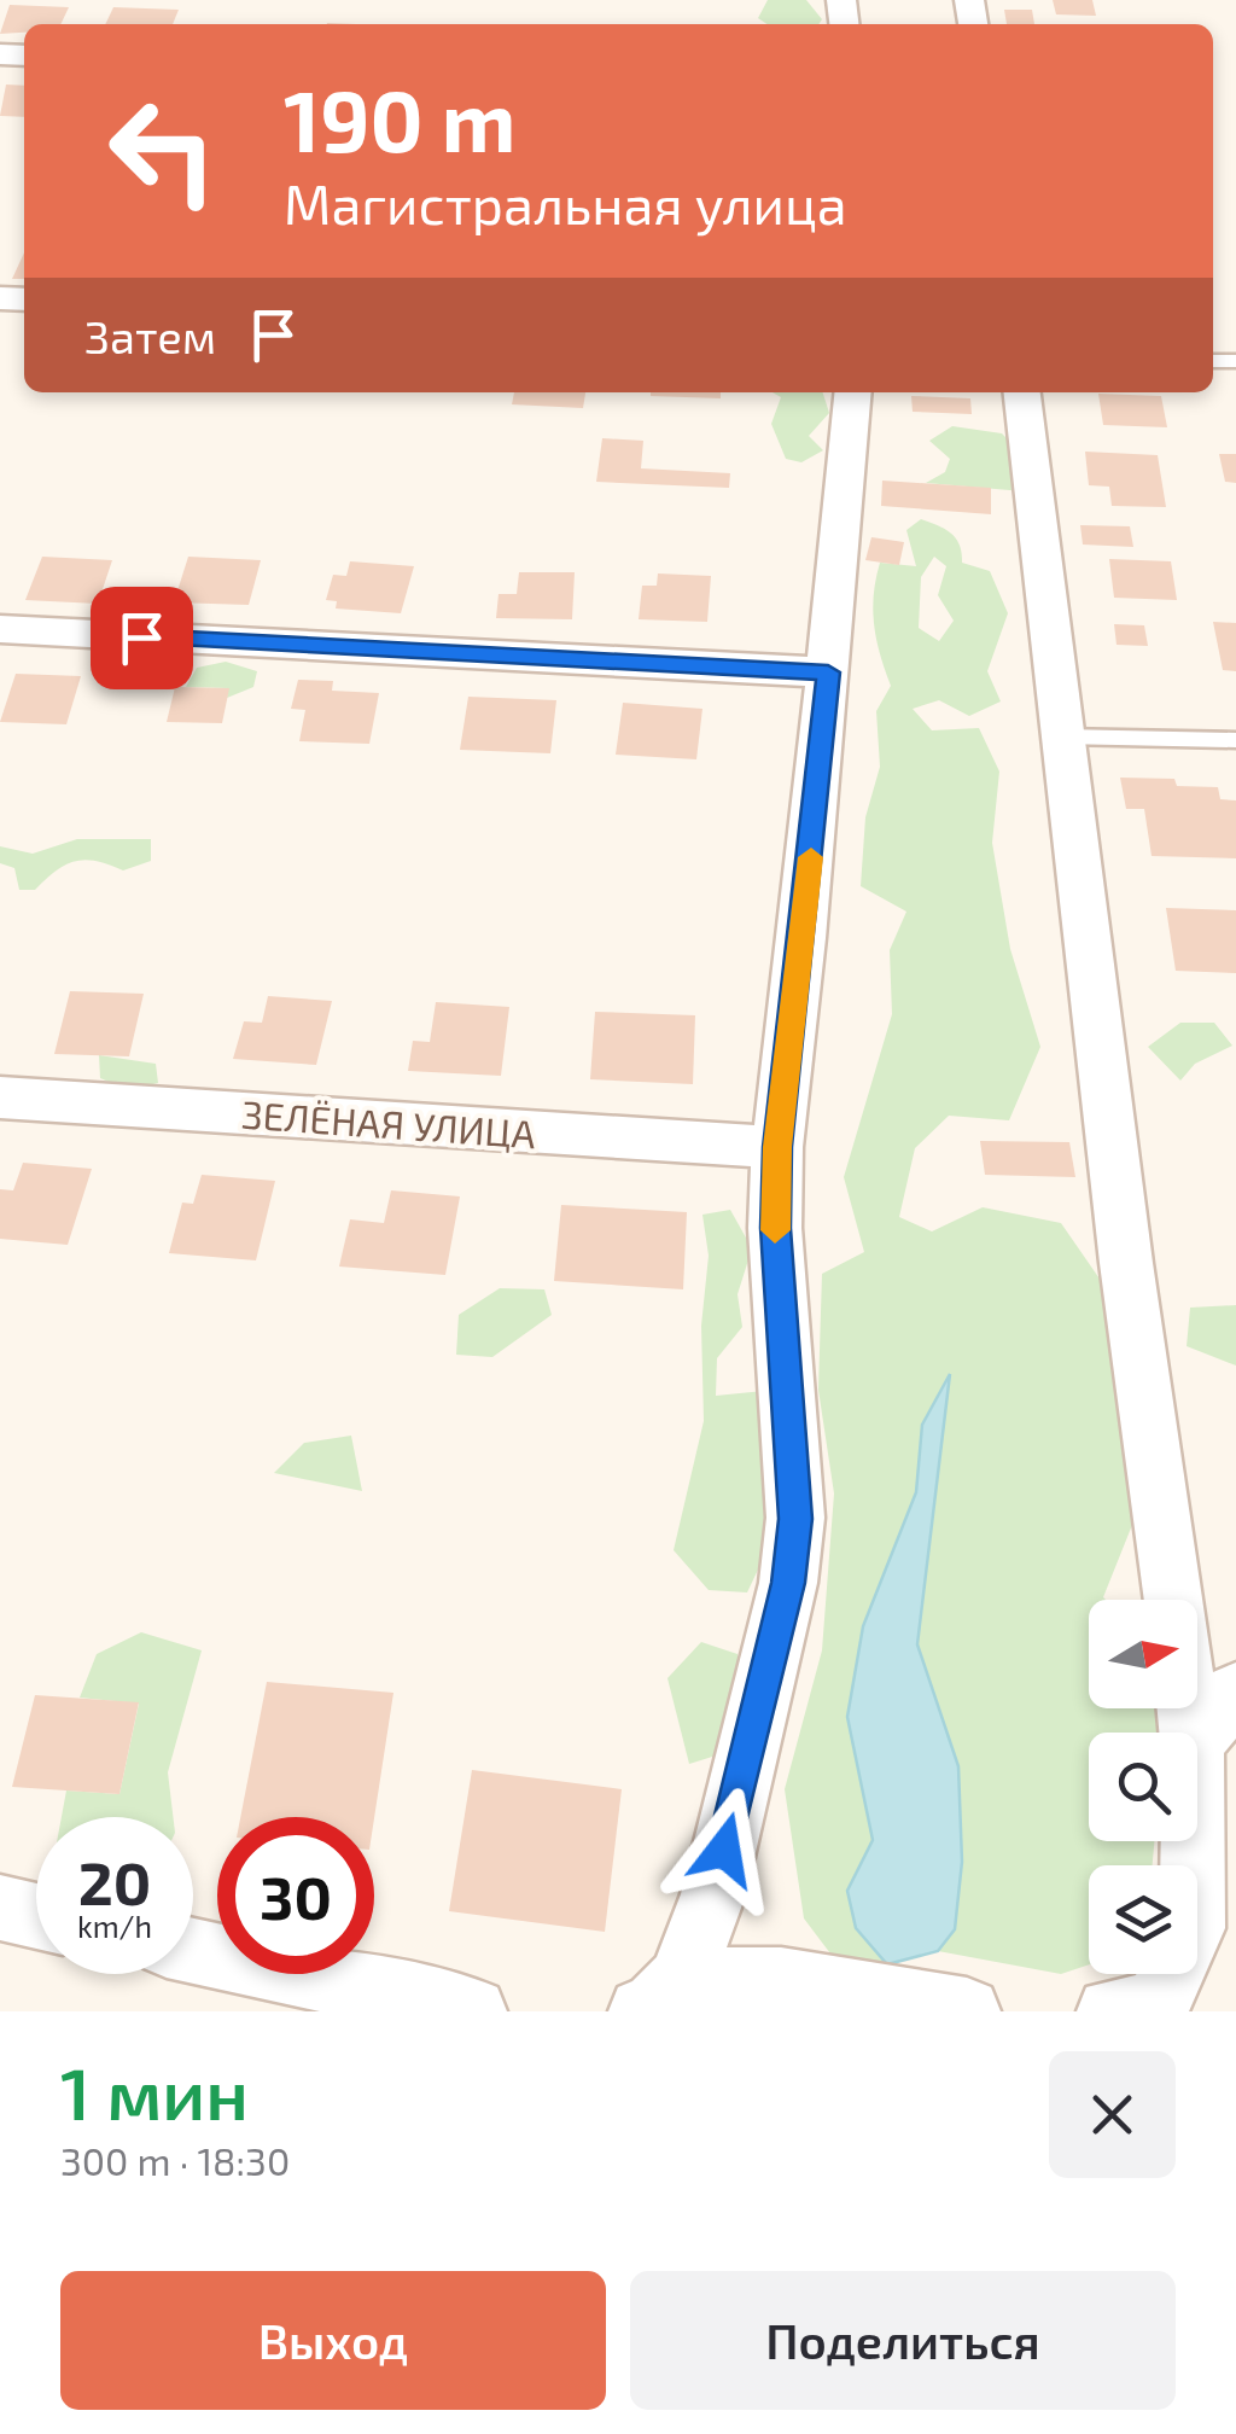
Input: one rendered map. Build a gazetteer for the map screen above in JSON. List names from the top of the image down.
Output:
{
  "streets": {
    "street": ["ЗЕЛЁНАЯ УЛИЦА"]
  },
  "north": "right",
  "page": {
    "turn": ["190 m", "Магистральная улица"],
    "then": "Затем",
    "speed": "20 km/h",
    "limit": "30",
    "heading": ["1 мин", "300 m · 18:30"],
    "buttons": ["Выход", "Поделиться"]
  }
}
